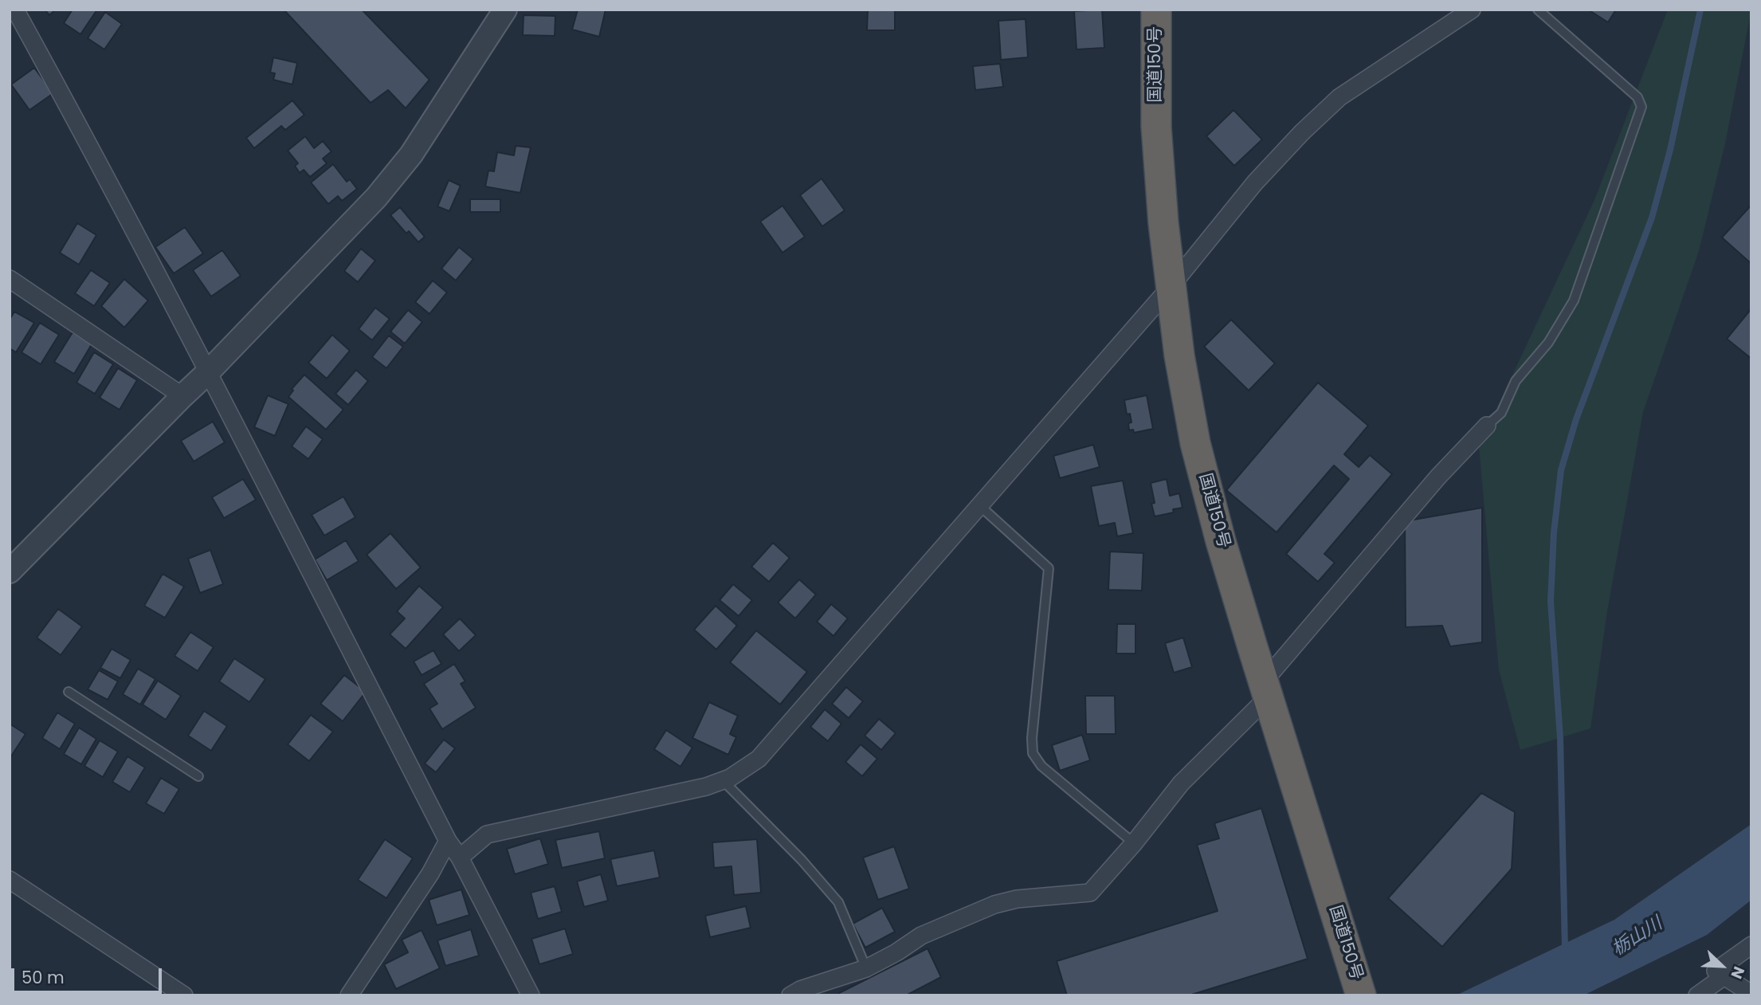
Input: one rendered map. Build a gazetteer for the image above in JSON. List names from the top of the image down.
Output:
{
  "streets": {
    "highway": ["国道150号"]
  },
  "water": ["栃山川"],
  "scale_bar": "50 m",
  "north": "bottom right"
}
